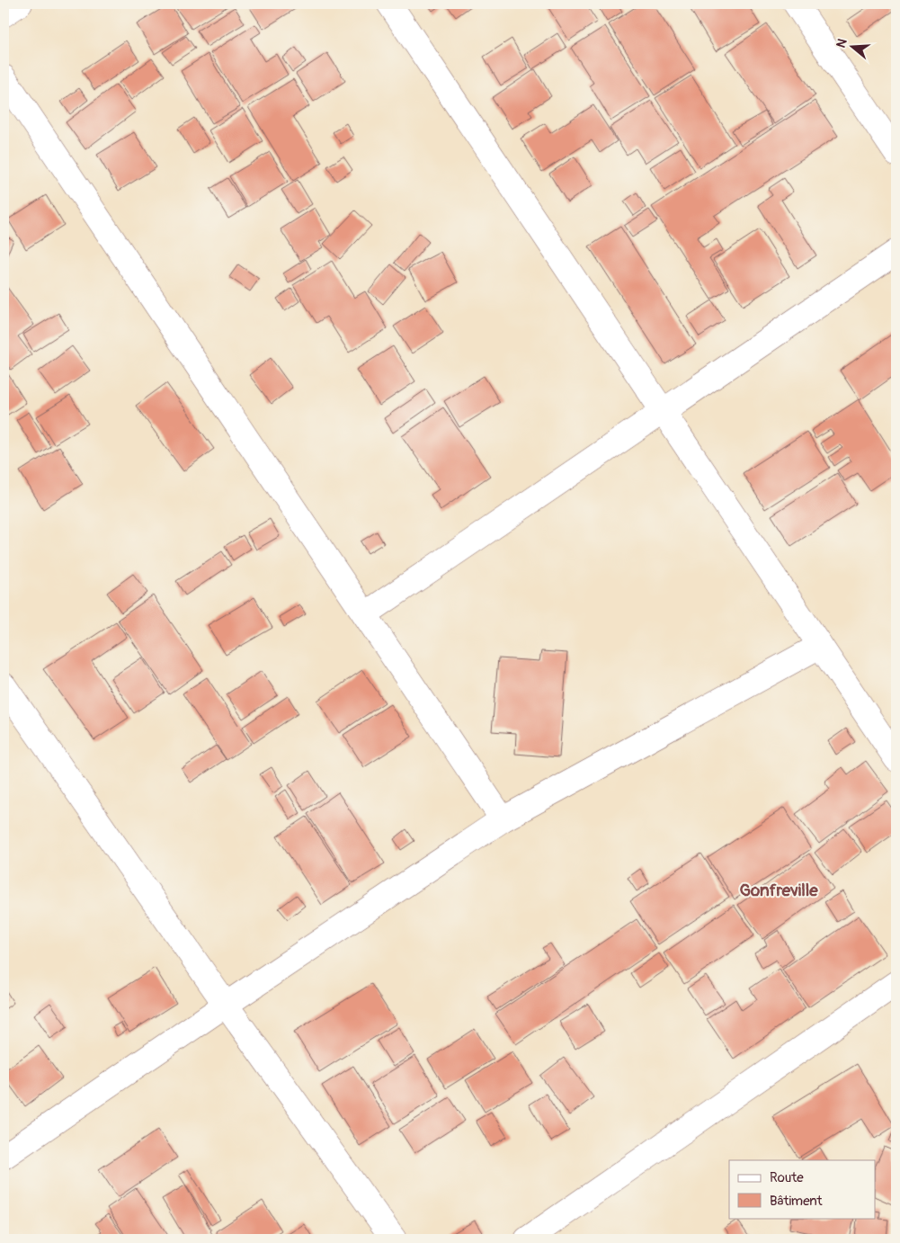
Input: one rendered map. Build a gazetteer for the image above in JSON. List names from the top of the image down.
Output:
{
  "districts": ["Gonfreville"],
  "legend": ["Route", "Bâtiment"],
  "north": "left"
}
